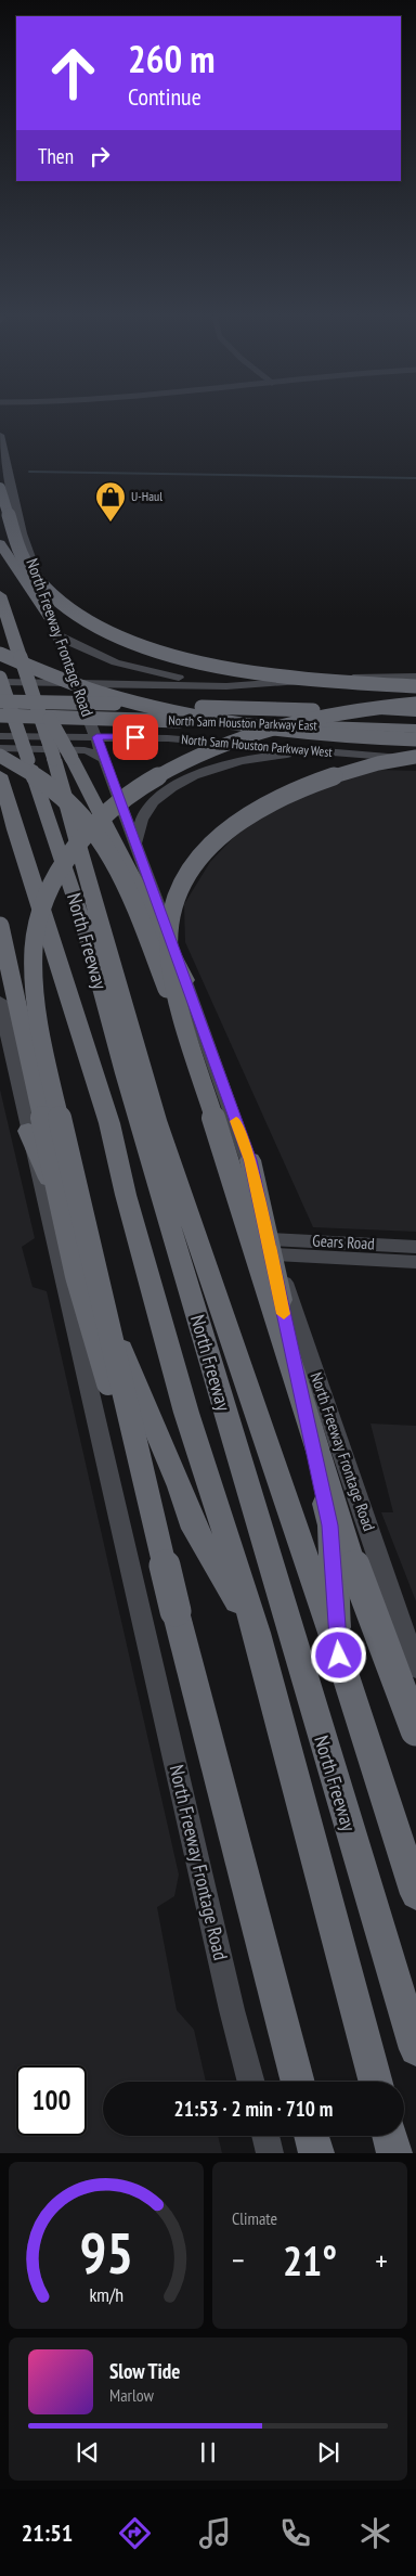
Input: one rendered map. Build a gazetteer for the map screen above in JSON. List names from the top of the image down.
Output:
{
  "streets": {
    "highway": ["North Sam Houston Parkway East", "North Freeway"],
    "main road": ["North Freeway Frontage Road", "North Sam Houston Parkway West", "Gears Road"]
  },
  "crossings": [
    ["North Freeway Frontage Road", "North Sam Houston Parkway West"],
    ["North Freeway Frontage Road", "Gears Road"]
  ],
  "places": {
    "shop": ["U-Haul"]
  },
  "page": {
    "turn": ["260 m", "Continue"],
    "then": "Then",
    "limit": "100",
    "trip": "21:53 · 2 min · 710 m",
    "tile": "Climate",
    "heat": ["−", "21°", "+"],
    "song": ["Slow Tide", "Marlow"],
    "tabs": "21:51",
    "gauge": ["95", "km/h"]
  }
}
